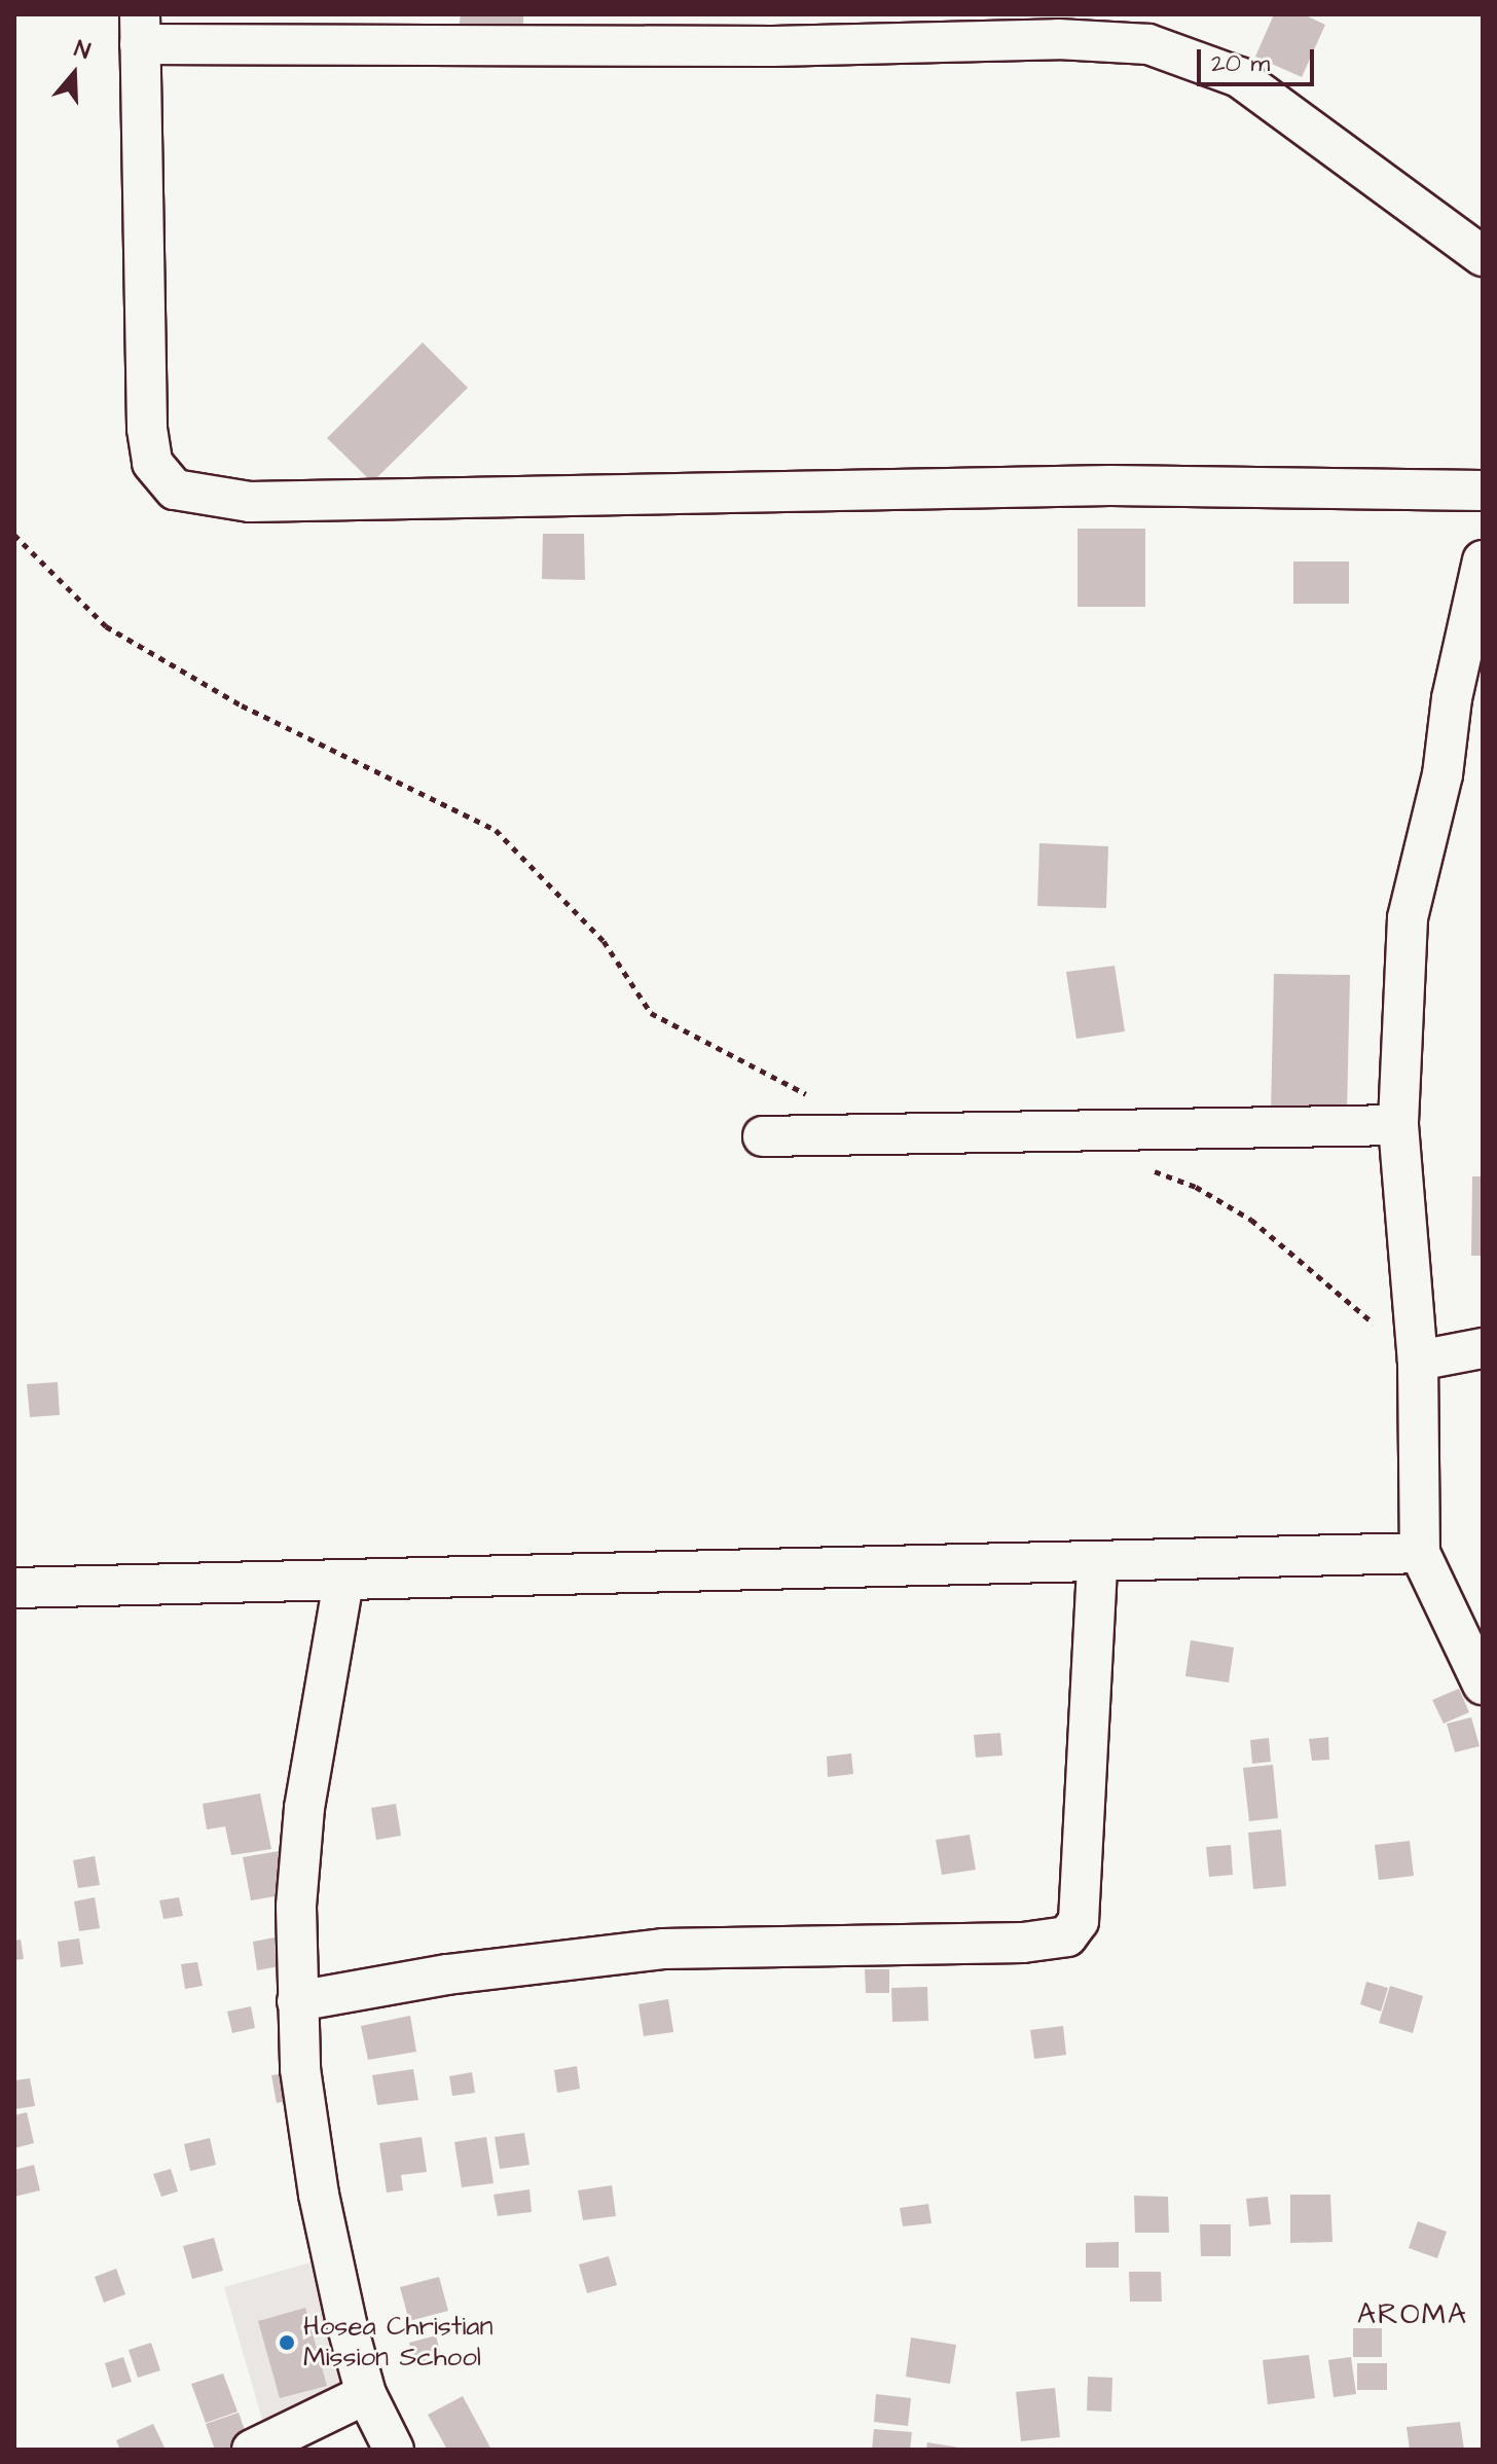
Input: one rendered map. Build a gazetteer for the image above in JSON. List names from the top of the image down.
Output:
{
  "districts": ["AROMA"],
  "places": ["Hosea Christian Mission School"],
  "scale_bar": "20 m",
  "north": "top"
}
